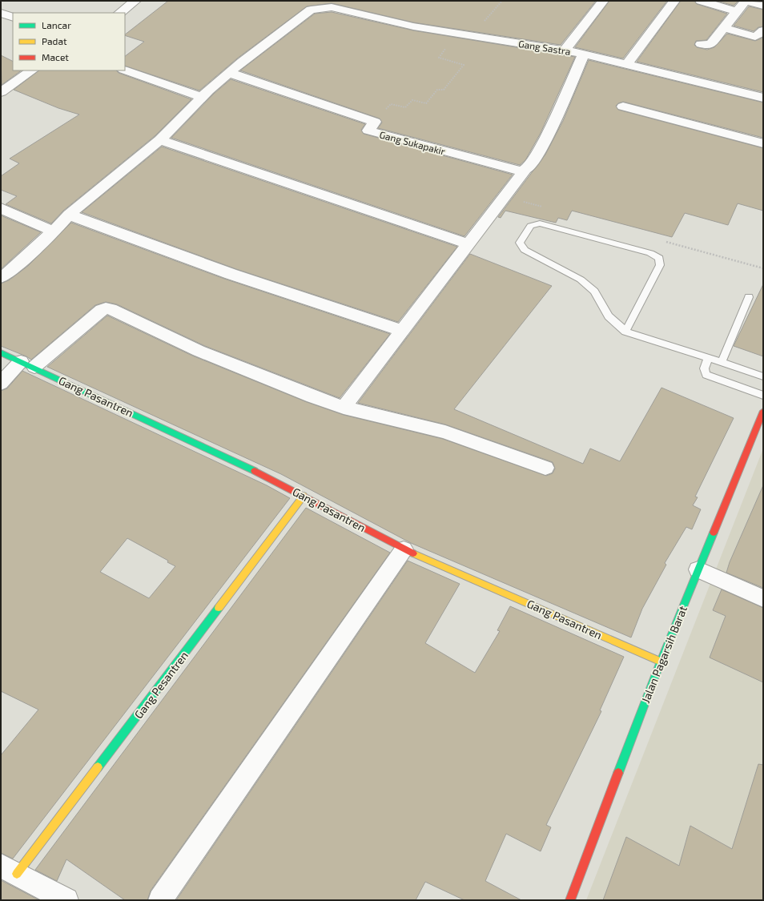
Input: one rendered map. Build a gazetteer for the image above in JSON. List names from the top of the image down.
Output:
{
  "streets": {
    "street": [
      "Gang Sastra",
      "Gang Sukapakir",
      "Gang Pasantren",
      "Jalan Pagarsih Barat",
      "Gang Pesantren"
    ]
  },
  "crossings": [
    ["Gang Pasantren", "Jalan Pagarsih Barat"],
    ["Gang Pasantren", "Gang Pesantren"]
  ],
  "legend": ["Lancar", "Padat", "Macet"]
}
